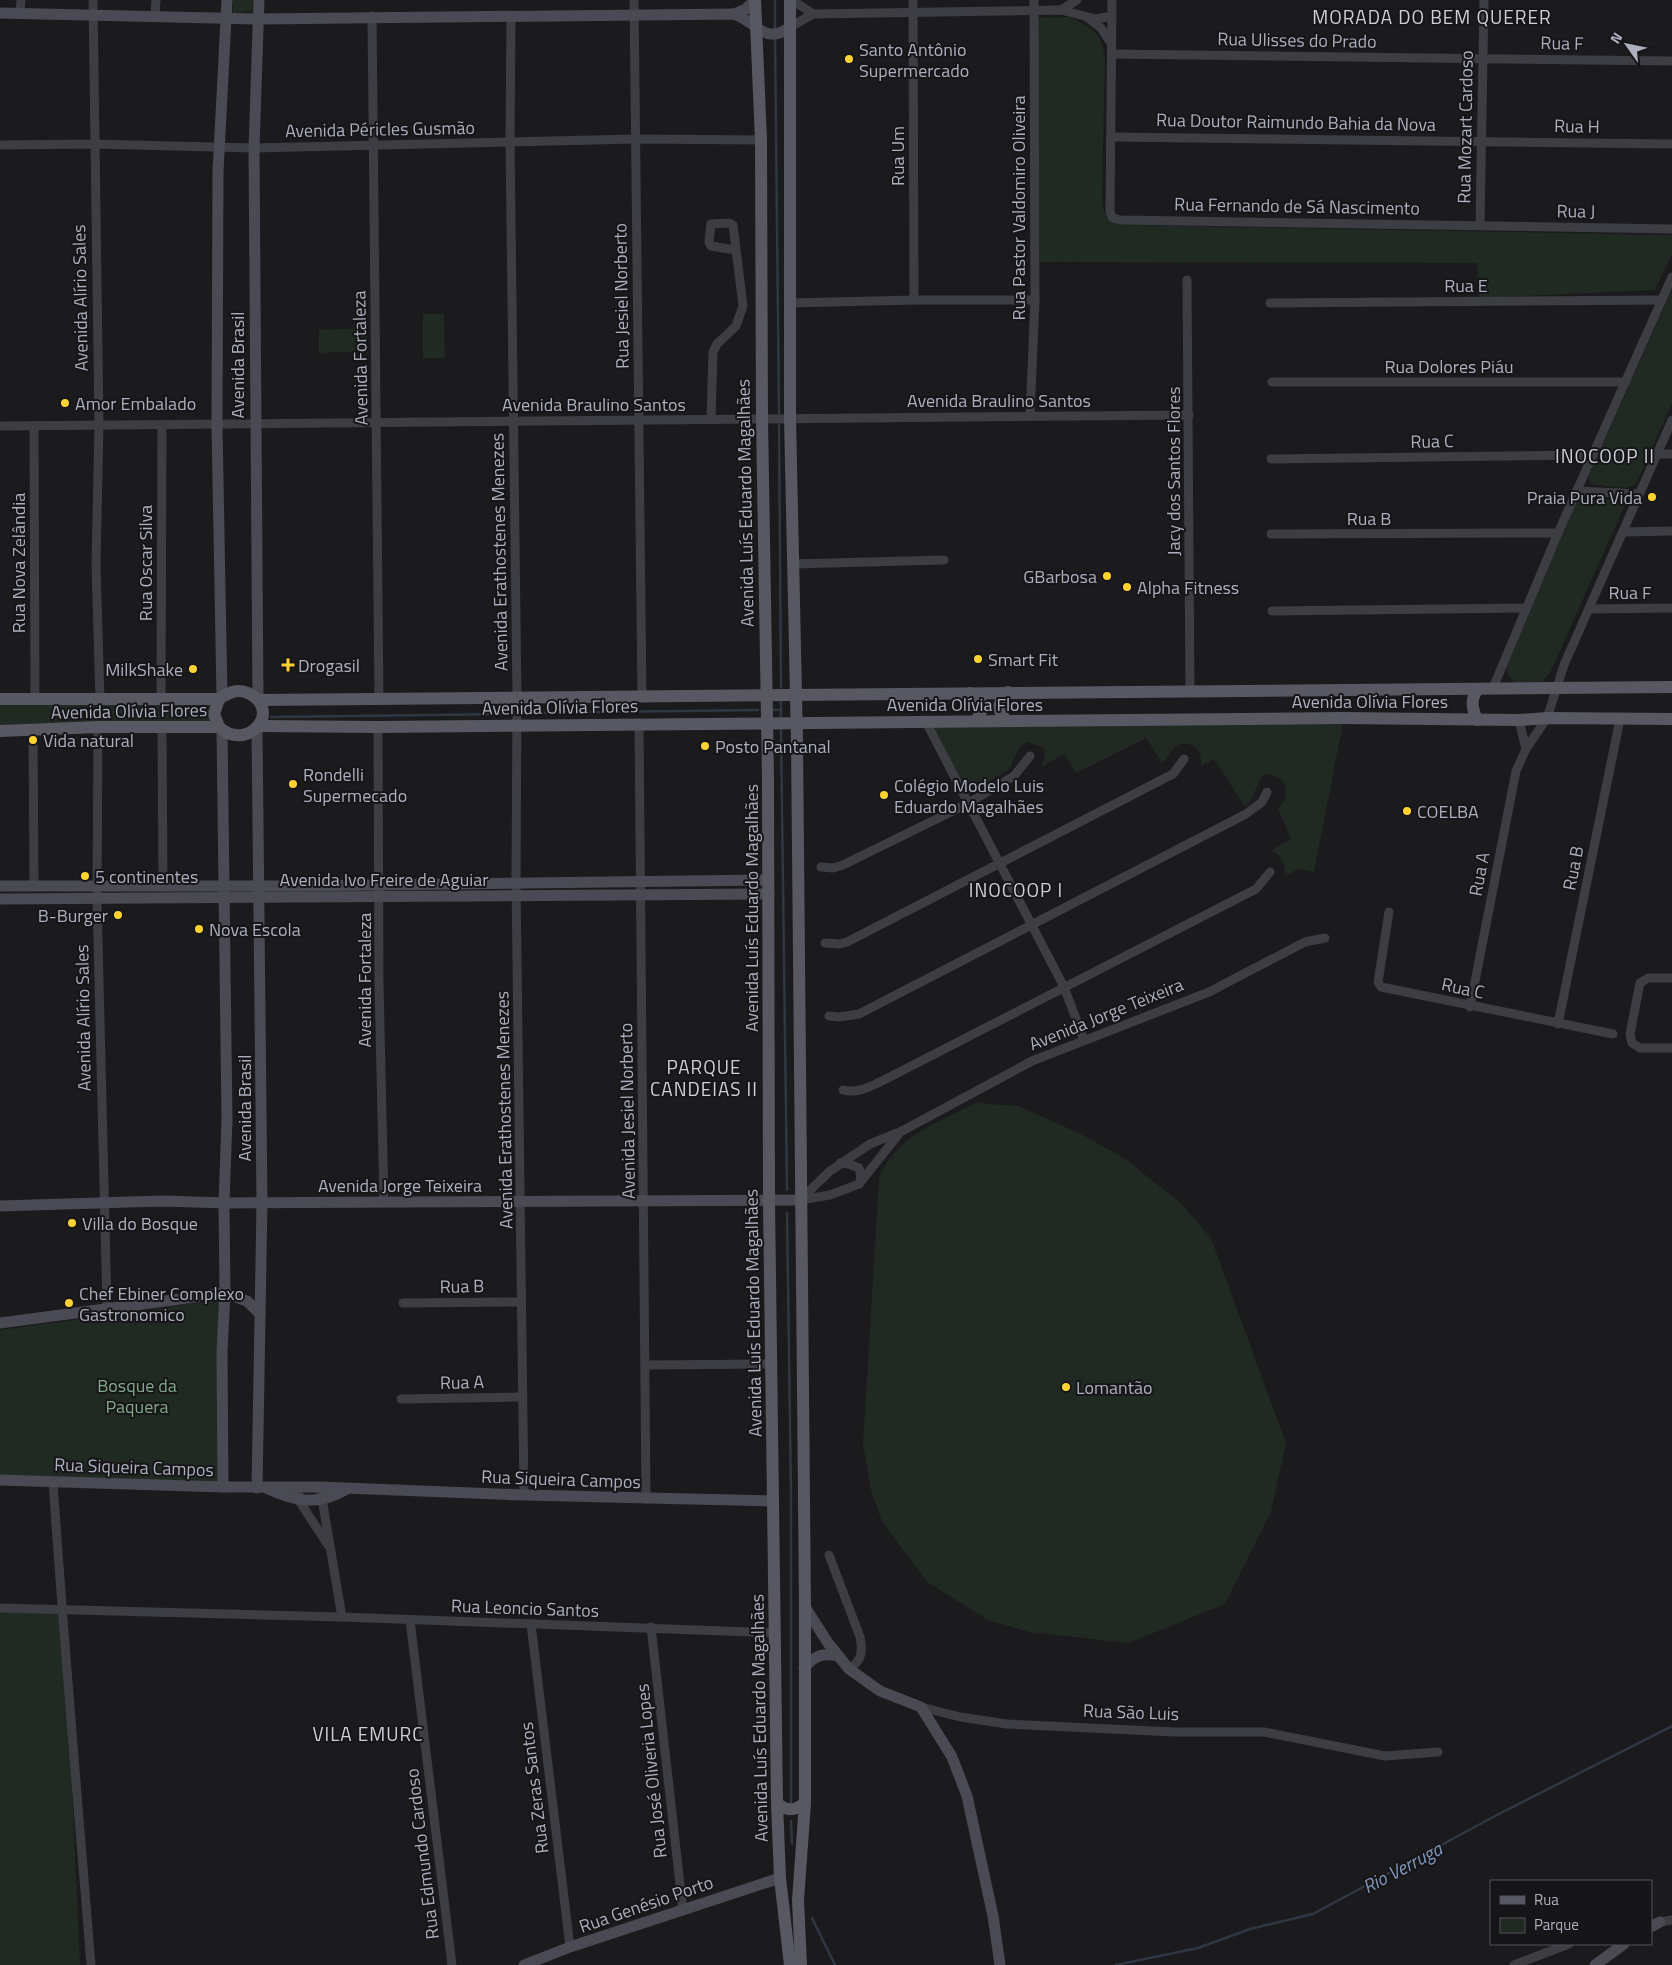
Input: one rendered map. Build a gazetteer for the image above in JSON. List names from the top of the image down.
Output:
{
  "streets": {
    "main road": ["Avenida Brasil", "Avenida Luís Eduardo Magalhães", "Avenida Olívia Flores"],
    "street": [
      "Rua Ulisses do Prado",
      "Rua F",
      "Rua Doutor Raimundo Bahia da Nova",
      "Rua H",
      "Rua Mozart Cardoso",
      "Avenida Péricles Gusmão",
      "Rua Um",
      "Rua Fernando de Sá Nascimento",
      "Rua Pastor Valdomiro Oliveira",
      "Rua J",
      "Rua E",
      "Rua Jesiel Norberto",
      "Avenida Alírio Sales",
      "Avenida Fortaleza",
      "Rua Dolores Piáu",
      "Avenida Braulino Santos",
      "Rua C",
      "Jacy dos Santos Flores",
      "Rua B",
      "Avenida Erathostenes Menezes",
      "Rua Nova Zelândia",
      "Rua Oscar Silva",
      "Rua A",
      "Avenida Ivo Freire de Aguiar",
      "Avenida Jorge Teixeira",
      "Avenida Jesiel Norberto",
      "Rua Siqueira Campos",
      "Rua Leoncio Santos",
      "Rua São Luis",
      "Rua José Oliveria Lopes",
      "Rua Zeras Santos",
      "Rua Edmundo Cardoso",
      "Rua Genésio Porto"
    ]
  },
  "crossings": [
    ["Rua Ulisses do Prado", "Rua F"],
    ["Rua Ulisses do Prado", "Rua Mozart Cardoso"],
    ["Rua F", "Rua Mozart Cardoso"],
    ["Rua F", "Rua A"],
    ["Rua Doutor Raimundo Bahia da Nova", "Rua H"],
    ["Rua Doutor Raimundo Bahia da Nova", "Rua Mozart Cardoso"],
    ["Rua Doutor Raimundo Bahia da Nova", "Rua Fernando de Sá Nascimento"],
    ["Rua H", "Rua Mozart Cardoso"],
    ["Rua Mozart Cardoso", "Rua Fernando de Sá Nascimento"],
    ["Rua Mozart Cardoso", "Rua J"],
    ["Avenida Péricles Gusmão", "Rua Jesiel Norberto"],
    ["Avenida Péricles Gusmão", "Avenida Alírio Sales"],
    ["Avenida Péricles Gusmão", "Avenida Fortaleza"],
    ["Avenida Péricles Gusmão", "Avenida Brasil"],
    ["Avenida Péricles Gusmão", "Avenida Luís Eduardo Magalhães"],
    ["Avenida Péricles Gusmão", "Avenida Erathostenes Menezes"],
    ["Rua Fernando de Sá Nascimento", "Rua J"],
    ["Rua Pastor Valdomiro Oliveira", "Avenida Braulino Santos"],
    ["Rua Jesiel Norberto", "Avenida Braulino Santos"],
    ["Rua Jesiel Norberto", "Avenida Olívia Flores"],
    ["Avenida Alírio Sales", "Avenida Braulino Santos"],
    ["Avenida Alírio Sales", "Avenida Olívia Flores"],
    ["Avenida Alírio Sales", "Avenida Ivo Freire de Aguiar"],
    ["Avenida Alírio Sales", "Avenida Jorge Teixeira"],
    ["Avenida Fortaleza", "Avenida Braulino Santos"],
    ["Avenida Fortaleza", "Avenida Olívia Flores"],
    ["Avenida Fortaleza", "Avenida Ivo Freire de Aguiar"],
    ["Avenida Fortaleza", "Avenida Jorge Teixeira"],
    ["Avenida Brasil", "Avenida Braulino Santos"],
    ["Avenida Brasil", "Avenida Olívia Flores"],
    ["Avenida Brasil", "Avenida Ivo Freire de Aguiar"],
    ["Avenida Brasil", "Avenida Jorge Teixeira"],
    ["Avenida Brasil", "Rua Siqueira Campos"],
    ["Avenida Braulino Santos", "Jacy dos Santos Flores"],
    ["Avenida Braulino Santos", "Avenida Luís Eduardo Magalhães"],
    ["Avenida Braulino Santos", "Avenida Erathostenes Menezes"],
    ["Avenida Braulino Santos", "Rua Nova Zelândia"],
    ["Avenida Braulino Santos", "Rua Oscar Silva"],
    ["Rua C", "Rua B"],
    ["Rua C", "Rua A"],
    ["Jacy dos Santos Flores", "Avenida Olívia Flores"],
    ["Avenida Luís Eduardo Magalhães", "Avenida Olívia Flores"],
    ["Avenida Luís Eduardo Magalhães", "Avenida Ivo Freire de Aguiar"],
    ["Avenida Luís Eduardo Magalhães", "Avenida Jorge Teixeira"],
    ["Avenida Luís Eduardo Magalhães", "Rua Siqueira Campos"],
    ["Avenida Luís Eduardo Magalhães", "Rua Leoncio Santos"],
    ["Avenida Luís Eduardo Magalhães", "Rua Genésio Porto"],
    ["Rua B", "Avenida Erathostenes Menezes"],
    ["Rua B", "Avenida Olívia Flores"],
    ["Avenida Erathostenes Menezes", "Avenida Olívia Flores"],
    ["Avenida Erathostenes Menezes", "Rua A"],
    ["Avenida Erathostenes Menezes", "Avenida Ivo Freire de Aguiar"],
    ["Avenida Erathostenes Menezes", "Avenida Jorge Teixeira"],
    ["Avenida Erathostenes Menezes", "Rua Siqueira Campos"],
    ["Rua Nova Zelândia", "Avenida Olívia Flores"],
    ["Rua Oscar Silva", "Avenida Olívia Flores"],
    ["Avenida Olívia Flores", "Rua A"],
    ["Avenida Olívia Flores", "Avenida Jesiel Norberto"],
    ["Avenida Ivo Freire de Aguiar", "Avenida Jesiel Norberto"],
    ["Avenida Jorge Teixeira", "Avenida Jesiel Norberto"],
    ["Avenida Jesiel Norberto", "Rua Siqueira Campos"],
    ["Rua Leoncio Santos", "Rua José Oliveria Lopes"],
    ["Rua Leoncio Santos", "Rua Zeras Santos"],
    ["Rua Leoncio Santos", "Rua Edmundo Cardoso"],
    ["Rua José Oliveria Lopes", "Rua Genésio Porto"],
    ["Rua Zeras Santos", "Rua Genésio Porto"]
  ],
  "districts": [
    "MORADA DO BEM QUERER",
    "INOCOOP II",
    "INOCOOP I",
    "PARQUE CANDEIAS II",
    "VILA EMURC"
  ],
  "water": ["Rio Verruga"],
  "parks": ["Bosque da Paquera"],
  "places": {
    "other": [
      "Santo Antônio Supermercado",
      "Amor Embalado",
      "Praia Pura Vida",
      "GBarbosa",
      "Alpha Fitness",
      "Smart Fit",
      "MilkShake",
      "Vida natural",
      "Posto Pantanal",
      "Rondelli Supermecado",
      "Colégio Modelo Luis Eduardo Magalhães",
      "COELBA",
      "5 continentes",
      "B-Burger",
      "Nova Escola",
      "Villa do Bosque",
      "Chef Ebiner Complexo Gastronomico",
      "Lomantão"
    ],
    "health": ["Drogasil"]
  },
  "legend": ["Rua", "Parque"],
  "north": "top left"
}
